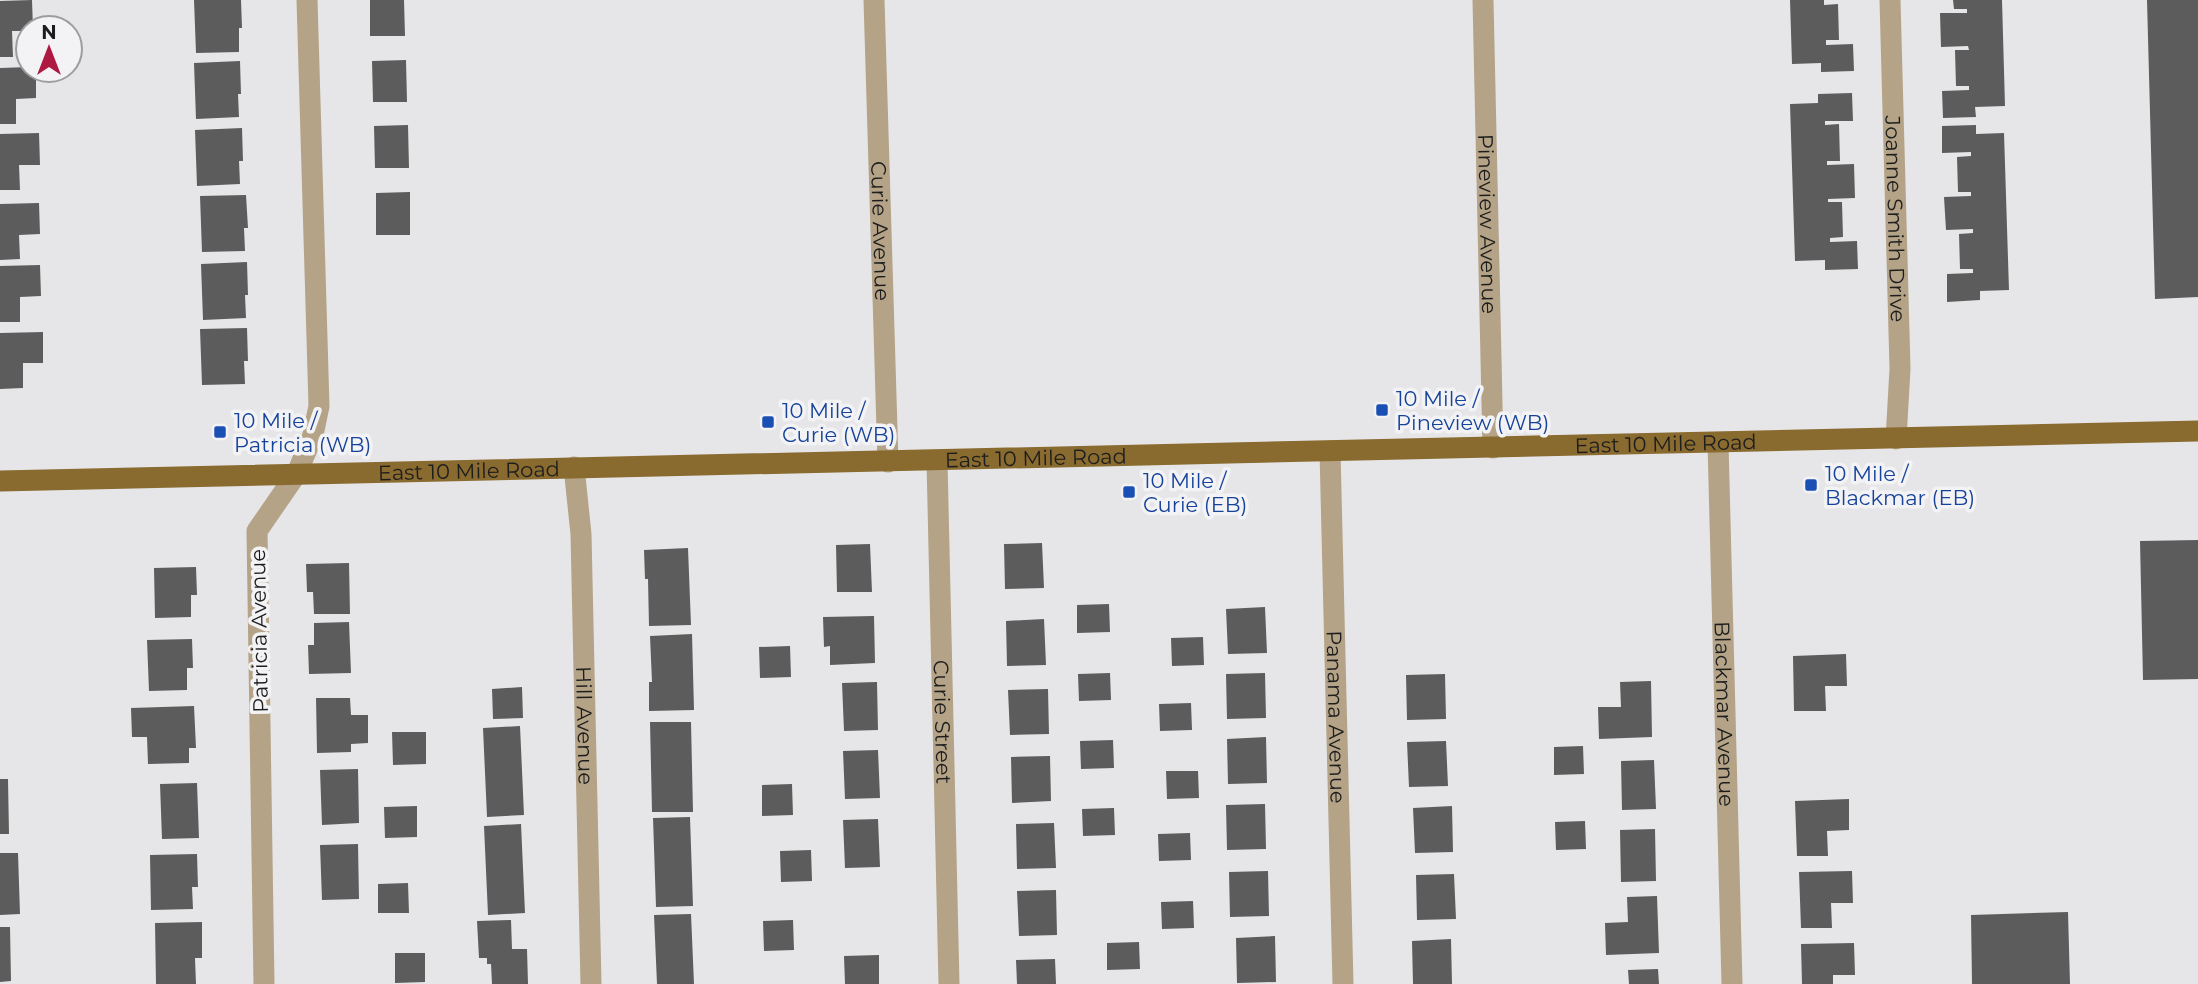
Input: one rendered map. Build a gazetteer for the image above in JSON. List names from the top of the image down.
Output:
{
  "streets": {
    "main road": ["East 10 Mile Road"],
    "street": [
      "Joanne Smith Drive",
      "Pineview Avenue",
      "Curie Avenue",
      "Patricia Avenue",
      "Blackmar Avenue",
      "Panama Avenue",
      "Curie Street",
      "Hill Avenue"
    ]
  },
  "crossings": [
    ["Joanne Smith Drive", "East 10 Mile Road"],
    ["Pineview Avenue", "East 10 Mile Road"],
    ["Curie Avenue", "East 10 Mile Road"],
    ["East 10 Mile Road", "Patricia Avenue"],
    ["East 10 Mile Road", "Blackmar Avenue"],
    ["East 10 Mile Road", "Panama Avenue"],
    ["East 10 Mile Road", "Curie Street"],
    ["East 10 Mile Road", "Hill Avenue"]
  ],
  "places": {
    "transit": [
      "10 Mile / Pineview (WB)",
      "10 Mile / Curie (WB)",
      "10 Mile / Patricia (WB)",
      "10 Mile / Blackmar (EB)",
      "10 Mile / Curie (EB)"
    ]
  },
  "north": "top"
}
